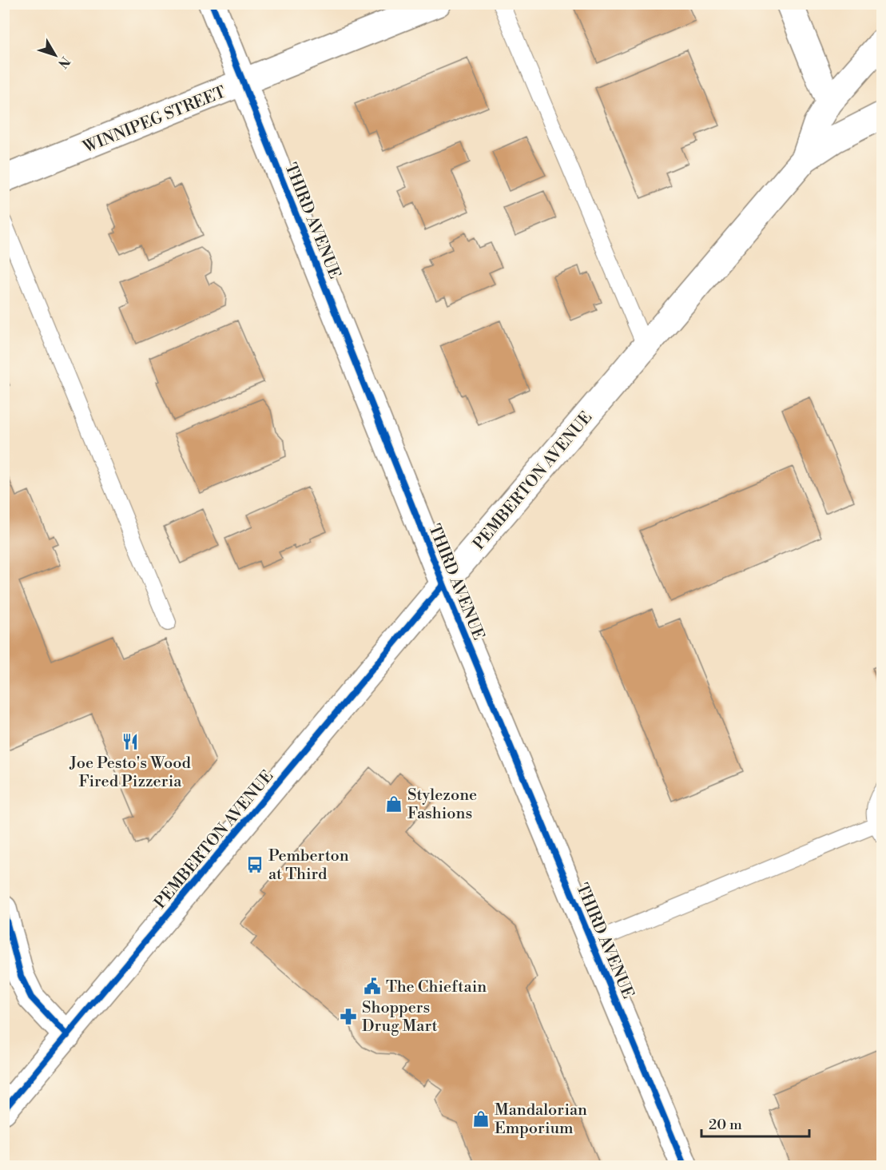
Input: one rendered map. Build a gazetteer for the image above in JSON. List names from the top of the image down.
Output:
{
  "streets": {
    "street": ["WINNIPEG STREET", "THIRD AVENUE", "PEMBERTON AVENUE"]
  },
  "crossings": [
    ["WINNIPEG STREET", "THIRD AVENUE"],
    ["THIRD AVENUE", "PEMBERTON AVENUE"]
  ],
  "places": {
    "restaurant": ["Joe Pesto's Wood Fired Pizzeria"],
    "shop": ["Stylezone Fashions", "Mandalorian Emporium"],
    "bus stop": ["Pemberton at Third"],
    "public building": ["The Chieftain"],
    "pharmacy": ["Shoppers Drug Mart"]
  },
  "scale_bar": "20 m",
  "north": "bottom right"
}
